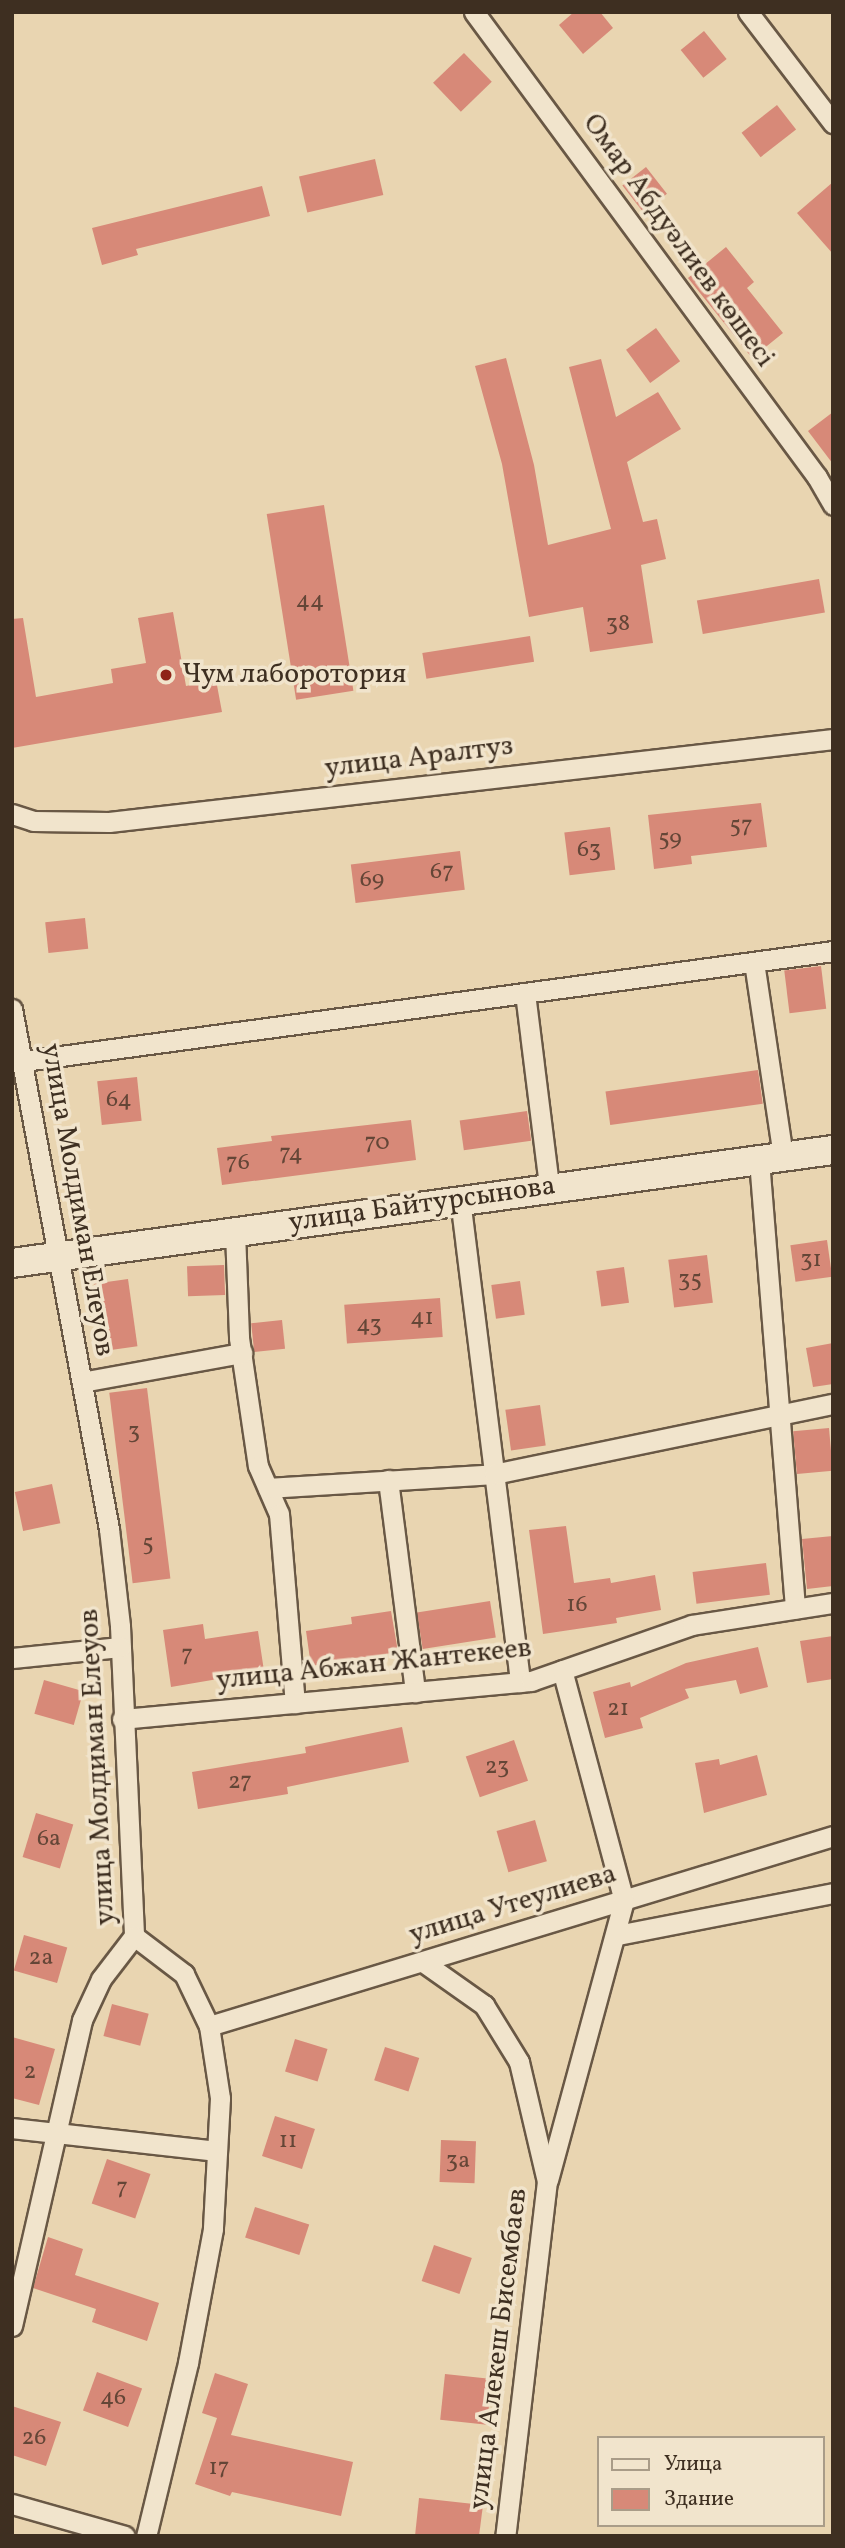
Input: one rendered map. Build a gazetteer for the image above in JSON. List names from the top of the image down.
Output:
{
  "streets": {
    "street": [
      "Омар Абдуәлиев көшесі",
      "улица Аралтуз",
      "улица Молдиман Елеуов",
      "улица Байтурсынова",
      "улица Абжан Жантекеев",
      "улица Утеулиева",
      "улица Алекеш Бисембаев"
    ]
  },
  "crossings": [
    ["улица Молдиман Елеуов", "улица Байтурсынова"],
    ["улица Молдиман Елеуов", "улица Абжан Жантекеев"],
    ["улица Молдиман Елеуов", "улица Утеулиева"],
    ["улица Утеулиева", "улица Алекеш Бисембаев"]
  ],
  "places": ["Чум лаборотория"],
  "house_numbers": [
    "44",
    "38",
    "57",
    "59",
    "63",
    "67",
    "69",
    "64",
    "70",
    "74",
    "76",
    "31",
    "35",
    "41",
    "43",
    "3",
    "5",
    "16",
    "7",
    "21",
    "23",
    "27",
    "6а",
    "2а",
    "2",
    "11",
    "3а",
    "7",
    "46",
    "26",
    "17"
  ],
  "legend": ["Улица", "Здание"]
}
